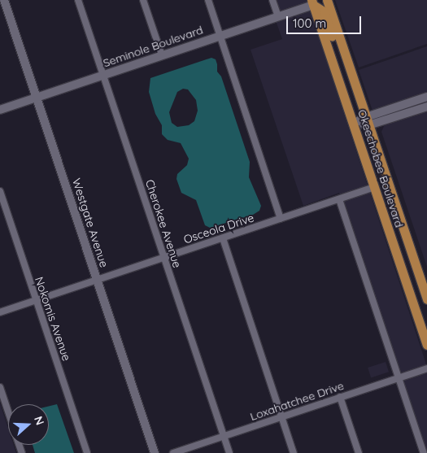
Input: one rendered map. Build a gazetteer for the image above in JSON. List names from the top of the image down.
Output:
{
  "streets": {
    "main road": ["Okeechobee Boulevard"],
    "street": [
      "Seminole Boulevard",
      "Westgate Avenue",
      "Cherokee Avenue",
      "Osceola Drive",
      "Nokomis Avenue",
      "Loxahatchee Drive"
    ]
  },
  "crossings": [
    ["Seminole Boulevard", "Okeechobee Boulevard"],
    ["Seminole Boulevard", "Westgate Avenue"],
    ["Seminole Boulevard", "Cherokee Avenue"],
    ["Okeechobee Boulevard", "Osceola Drive"],
    ["Westgate Avenue", "Osceola Drive"],
    ["Cherokee Avenue", "Osceola Drive"],
    ["Cherokee Avenue", "Loxahatchee Drive"],
    ["Osceola Drive", "Nokomis Avenue"]
  ],
  "scale_bar": "100 m",
  "north": "right"
}
